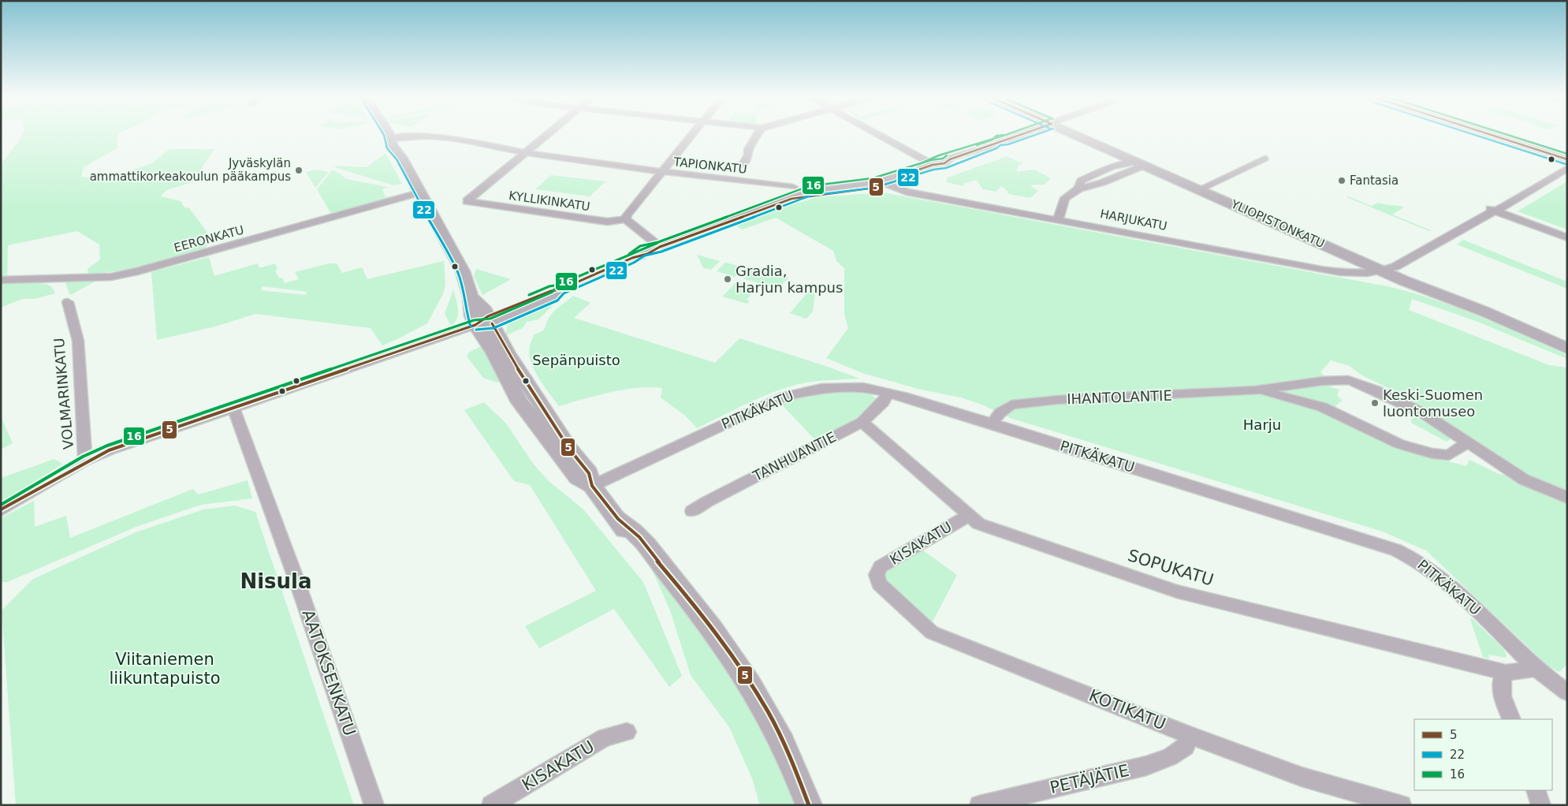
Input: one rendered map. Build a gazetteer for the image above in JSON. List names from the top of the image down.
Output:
{
  "streets": {
    "main road": ["YLIOPISTONKATU"],
    "street": [
      "TAPIONKATU",
      "KYLLIKINKATU",
      "HARJUKATU",
      "EERONKATU",
      "VOLMARINKATU",
      "IHANTOLANTIE",
      "PITKÄKATU",
      "TANHUANTIE",
      "KISAKATU",
      "SOPUKATU",
      "AATOKSENKATU",
      "KOTIKATU",
      "PETÄJÄTIE"
    ]
  },
  "crossings": [
    ["TAPIONKATU", "KYLLIKINKATU"],
    ["HARJUKATU", "YLIOPISTONKATU"],
    ["IHANTOLANTIE", "PITKÄKATU"],
    ["PITKÄKATU", "TANHUANTIE"],
    ["TANHUANTIE", "SOPUKATU"],
    ["KISAKATU", "SOPUKATU"],
    ["KISAKATU", "KOTIKATU"],
    ["KOTIKATU", "PETÄJÄTIE"]
  ],
  "districts": ["Nisula"],
  "parks": ["Sepänpuisto", "Harju", "Viitaniemen liikuntapuisto"],
  "places": [
    "Jyväskylän ammattikorkeakoulun pääkampus",
    "Fantasia",
    "Gradia, Harjun kampus",
    "Keski-Suomen luontomuseo"
  ],
  "lines": ["transit line 5", "transit line 22", "transit line 16"],
  "legend": ["5", "22", "16"]
}
